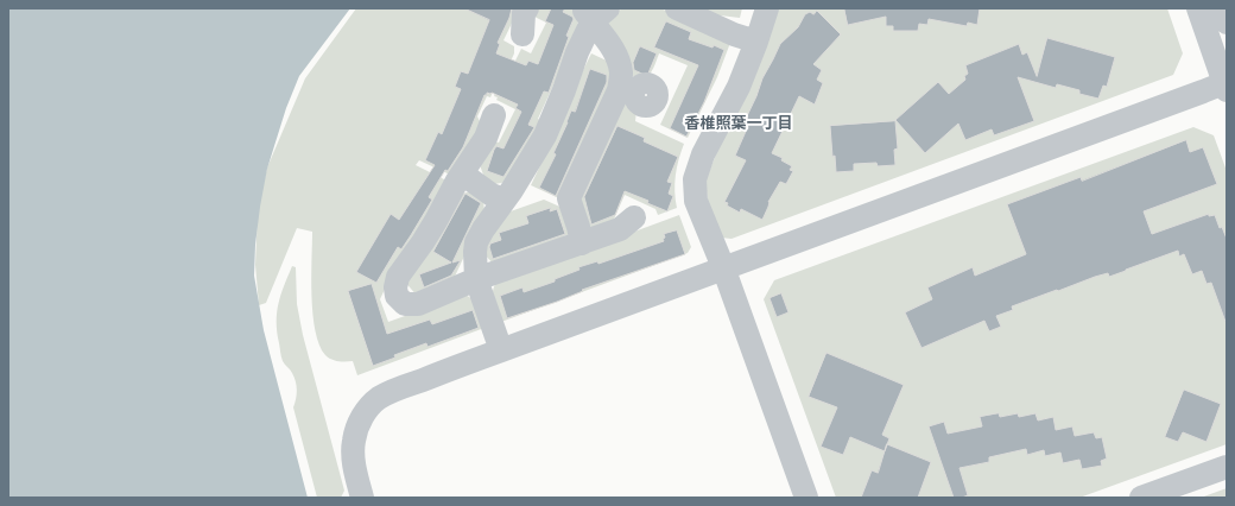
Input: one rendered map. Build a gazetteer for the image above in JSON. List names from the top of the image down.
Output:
{
  "districts": ["香椎照葉一丁目"]
}
